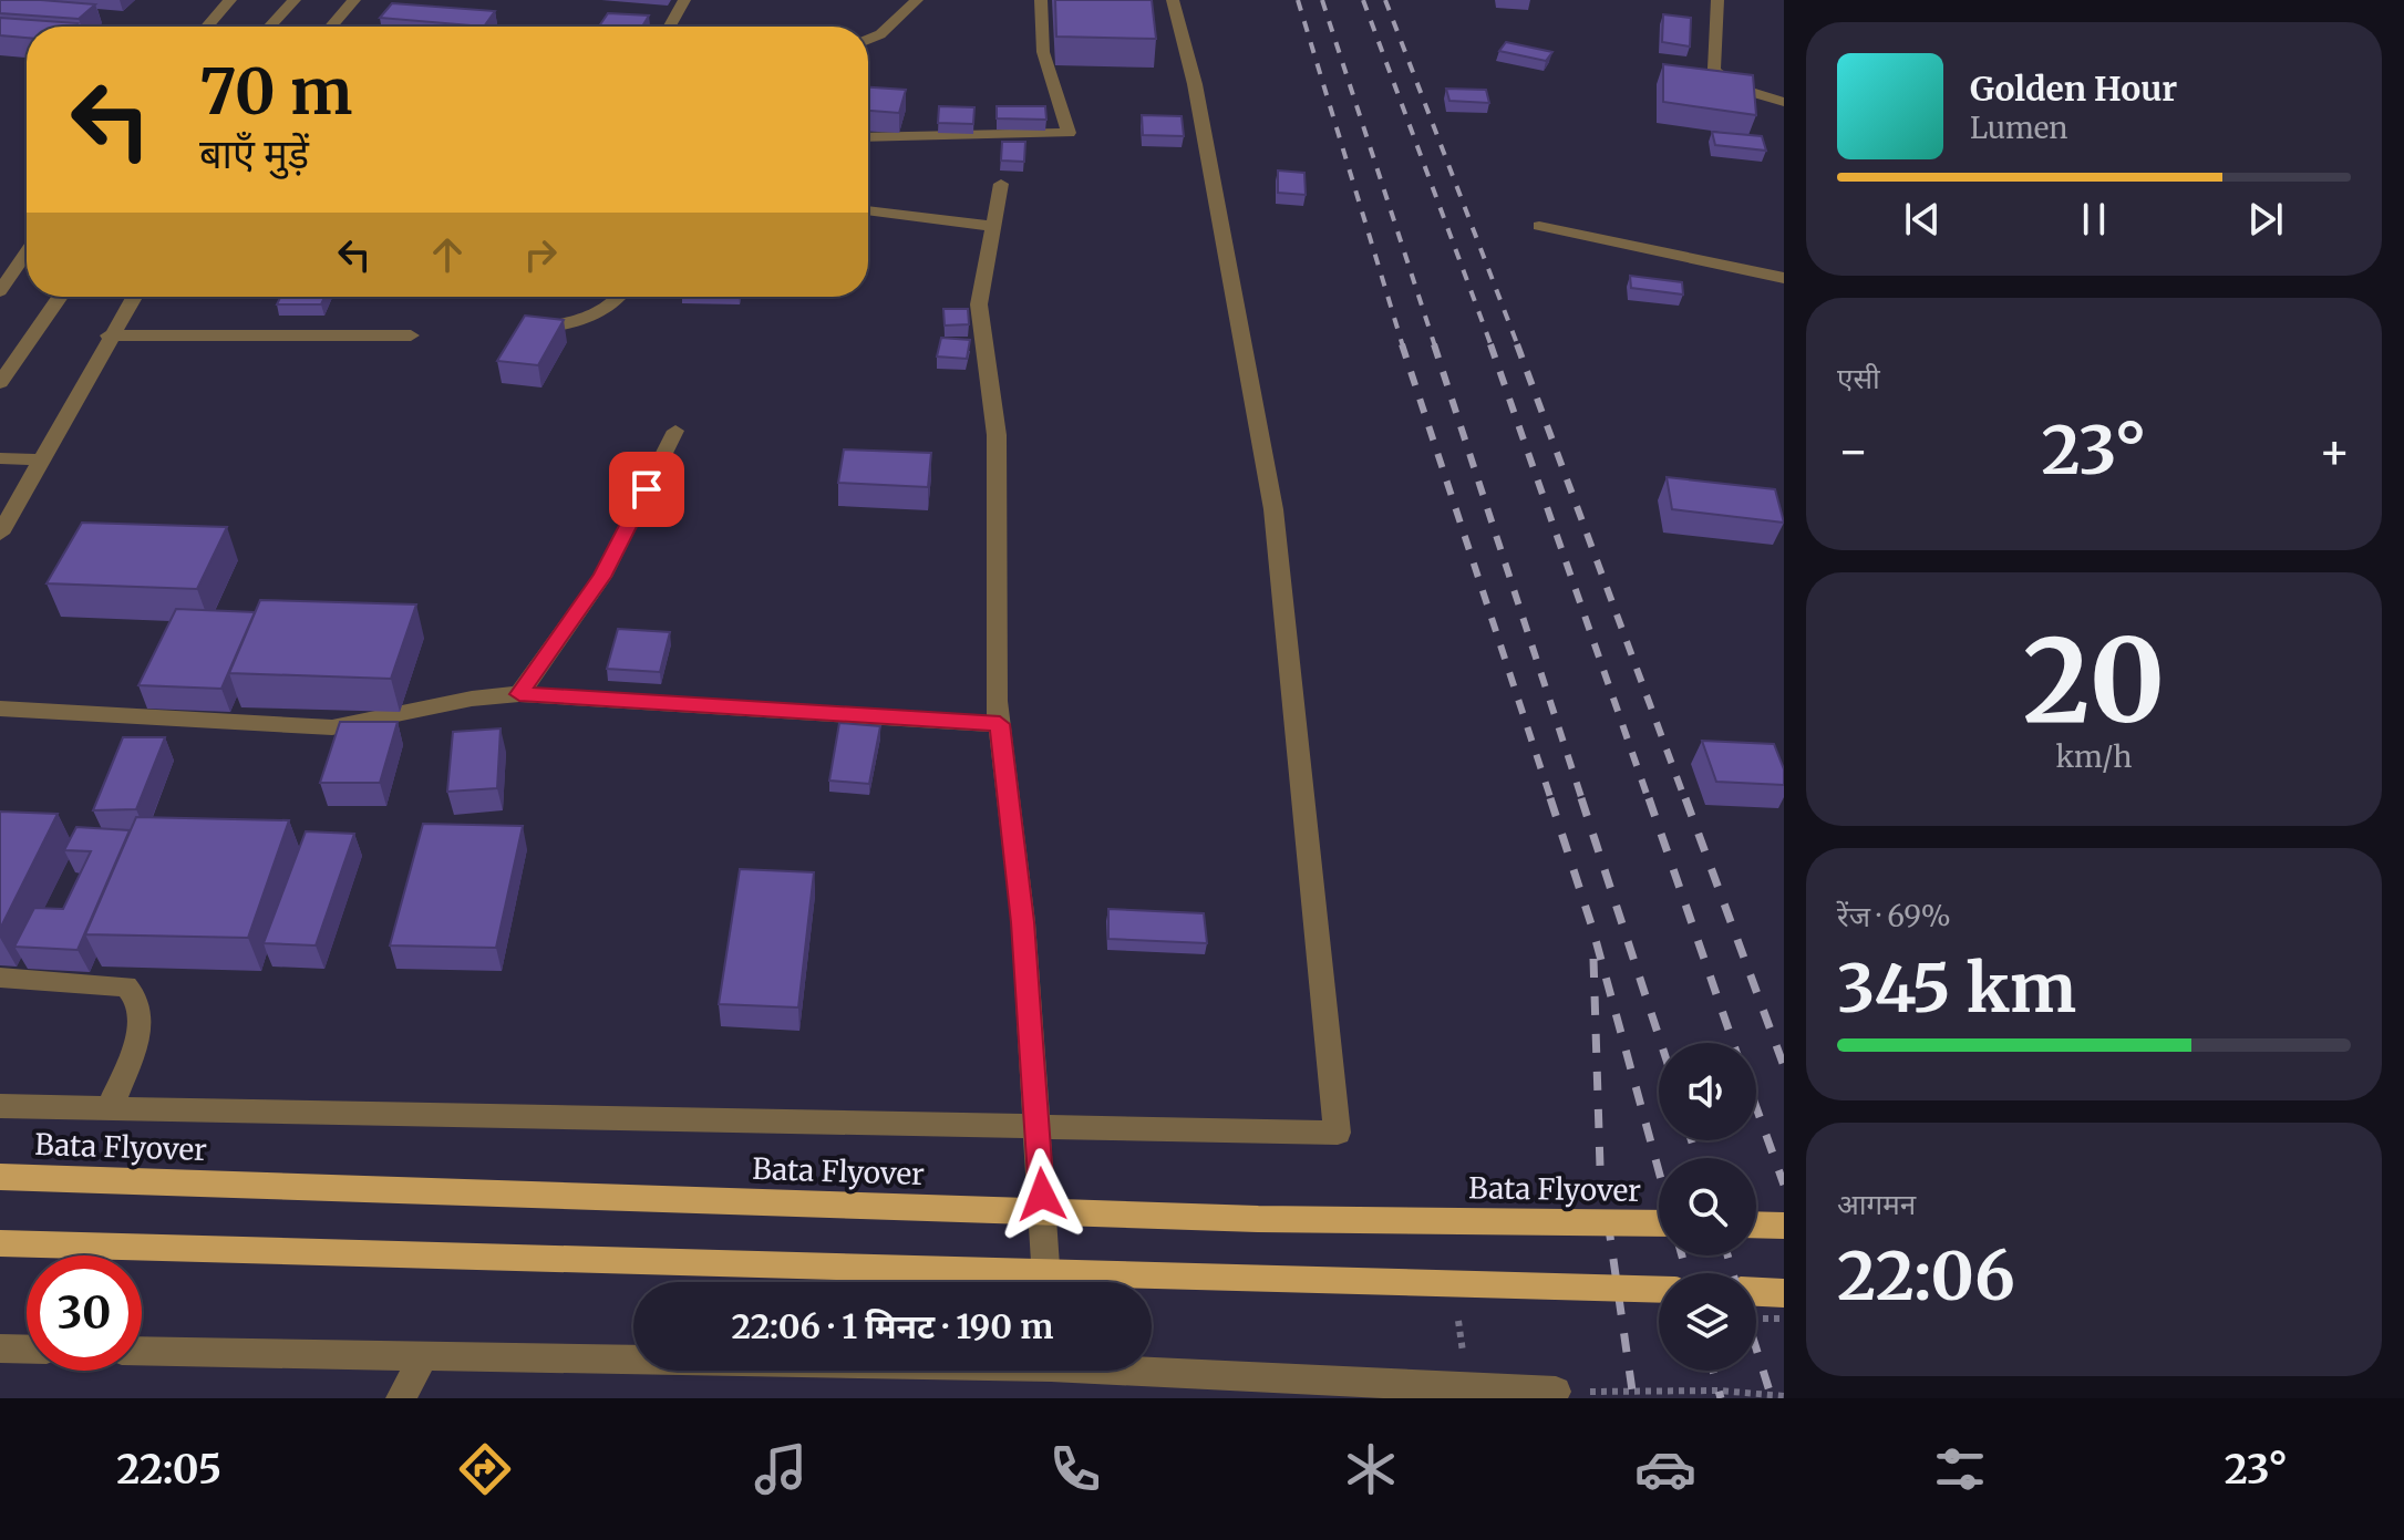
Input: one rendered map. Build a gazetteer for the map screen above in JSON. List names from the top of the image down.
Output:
{
  "streets": {
    "main road": ["Bata Flyover"]
  },
  "page": {
    "turn": ["70 m", "बाएँ मुड़ें"],
    "song": ["Golden Hour", "Lumen"],
    "tile": [
      "एसी",
      ["20", "km/h"],
      ["रेंज · 69%", "345 km"],
      ["आगमन", "22:06"]
    ],
    "heat": ["−", "23°", "+"],
    "limit": "30",
    "trip": "22:06 · 1 मिनट · 190 m",
    "tabs": ["22:05", "23°"]
  }
}
